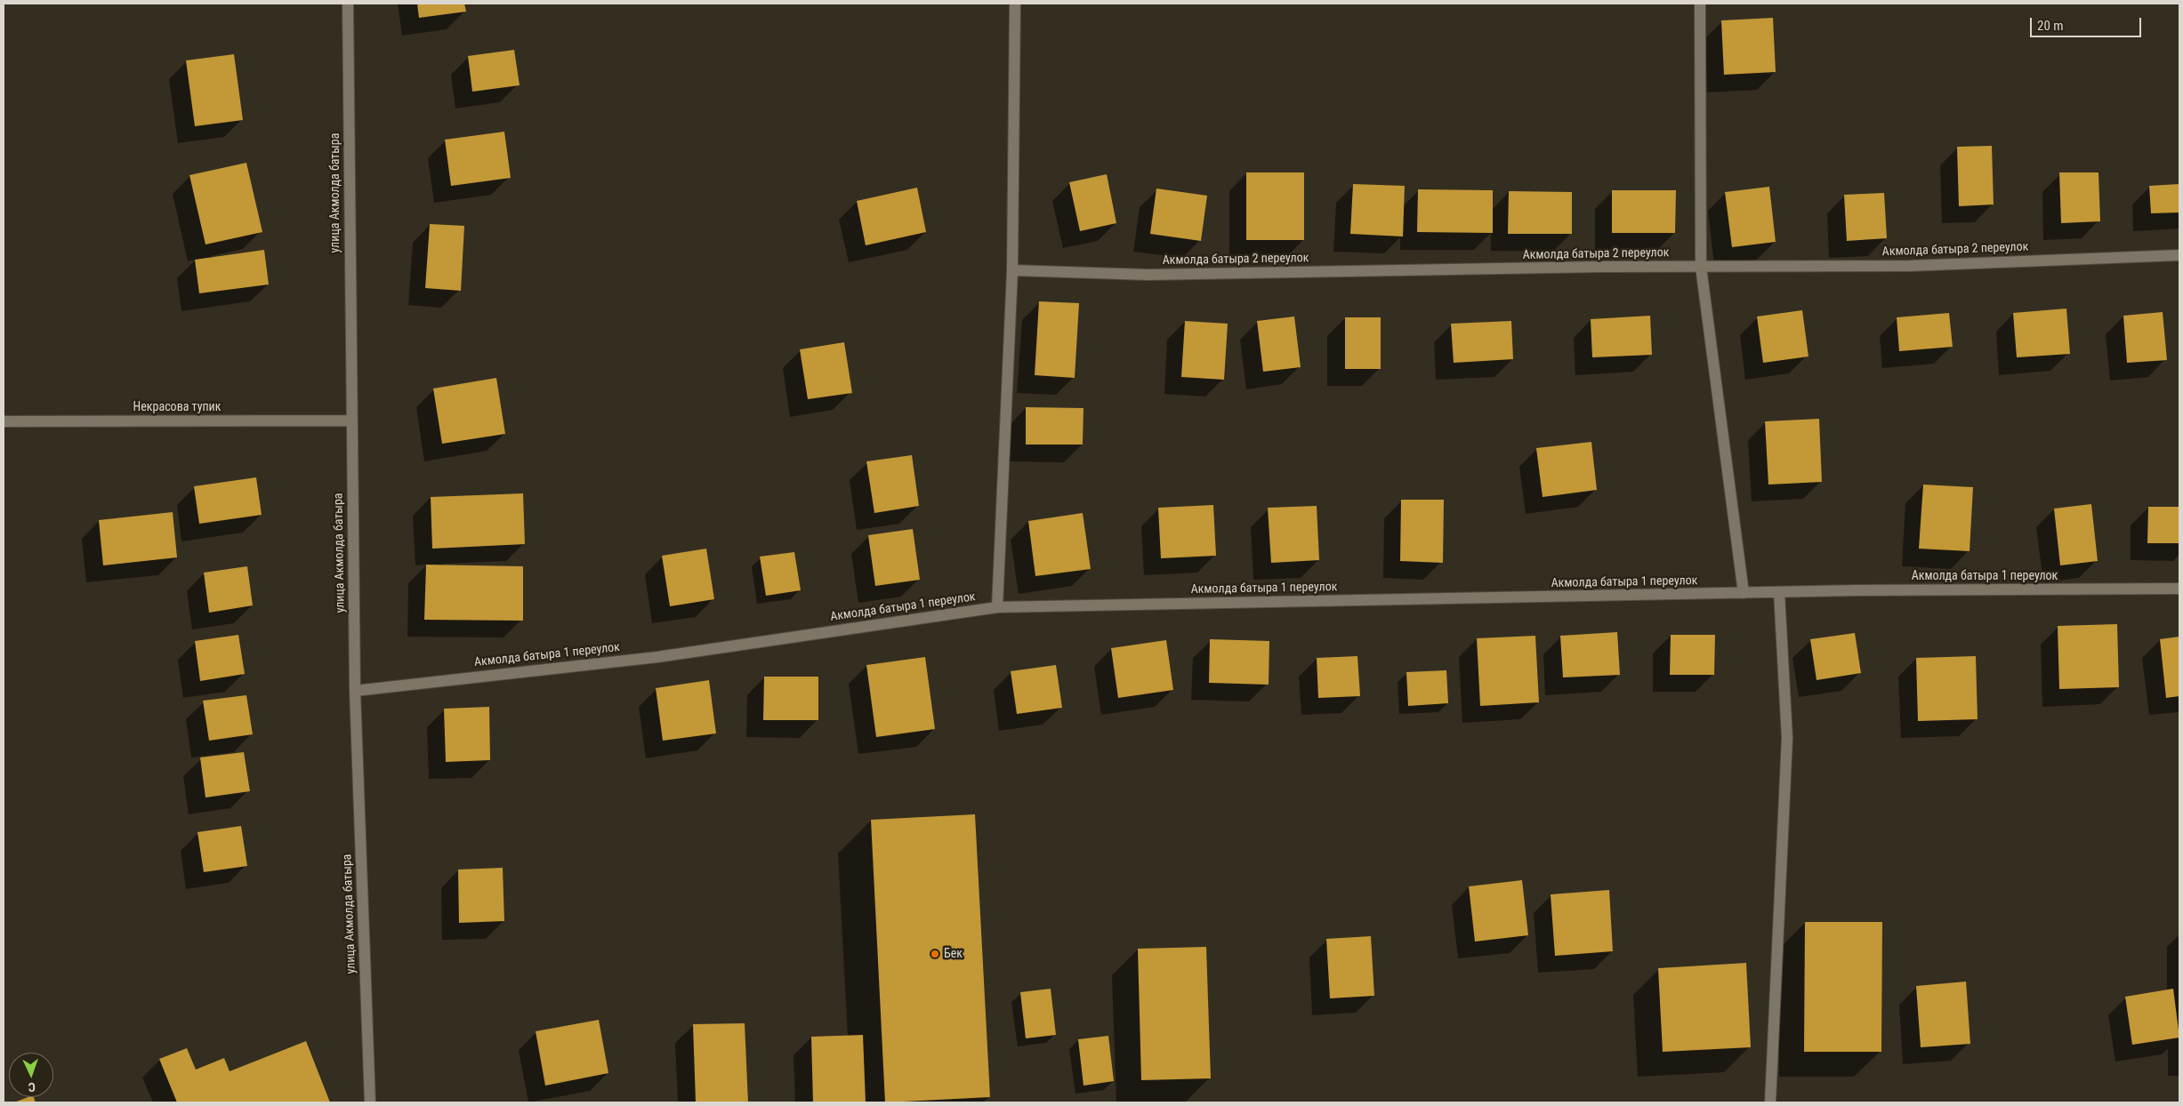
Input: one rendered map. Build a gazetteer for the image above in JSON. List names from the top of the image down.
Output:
{
  "streets": {
    "street": [
      "улица Акмолда батыра",
      "Акмолда батыра 2 переулок",
      "Некрасова тупик",
      "Акмолда батыра 1 переулок"
    ]
  },
  "crossings": [
    ["улица Акмолда батыра", "Некрасова тупик"],
    ["улица Акмолда батыра", "Акмолда батыра 1 переулок"]
  ],
  "places": ["Бек"],
  "scale_bar": "20 m",
  "north": "bottom"
}
